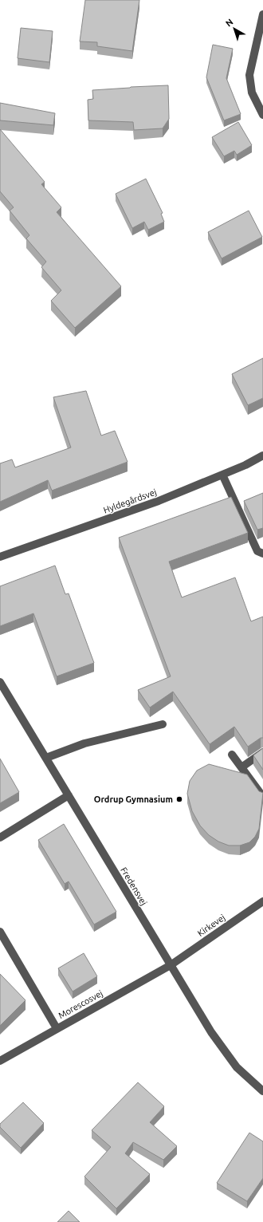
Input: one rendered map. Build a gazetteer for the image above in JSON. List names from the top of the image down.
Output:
{
  "streets": {
    "street": [
      "Hyldegårdsvej",
      "Fredensvej",
      "Kirkevej",
      "Morescosvej"
    ]
  },
  "crossings": [
    ["Fredensvej", "Kirkevej"],
    ["Fredensvej", "Morescosvej"],
    ["Kirkevej", "Morescosvej"]
  ],
  "places": ["Ordrup Gymnasium"],
  "north": "top left"
}
